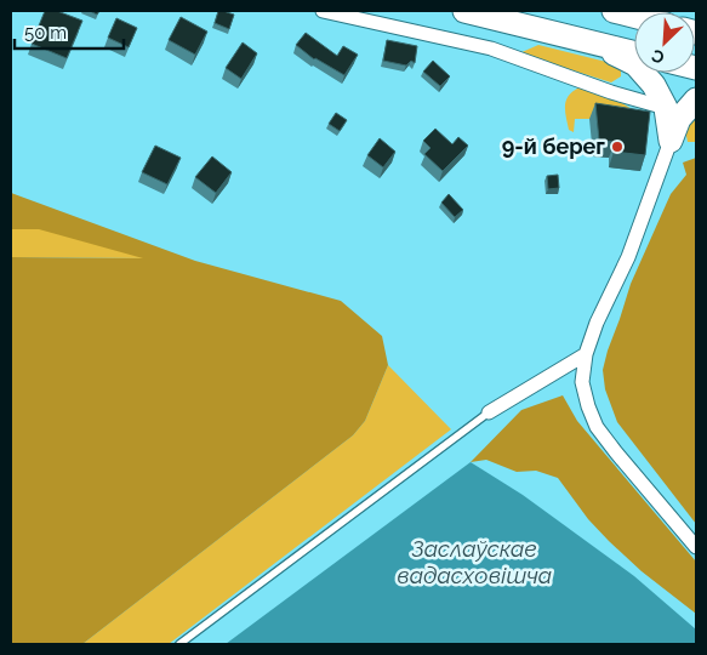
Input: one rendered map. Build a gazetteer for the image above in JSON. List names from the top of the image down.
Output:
{
  "water": ["Заслаўскае вадасховішча"],
  "places": ["9-й берег"],
  "scale_bar": "50 m",
  "north": "bottom left"
}
